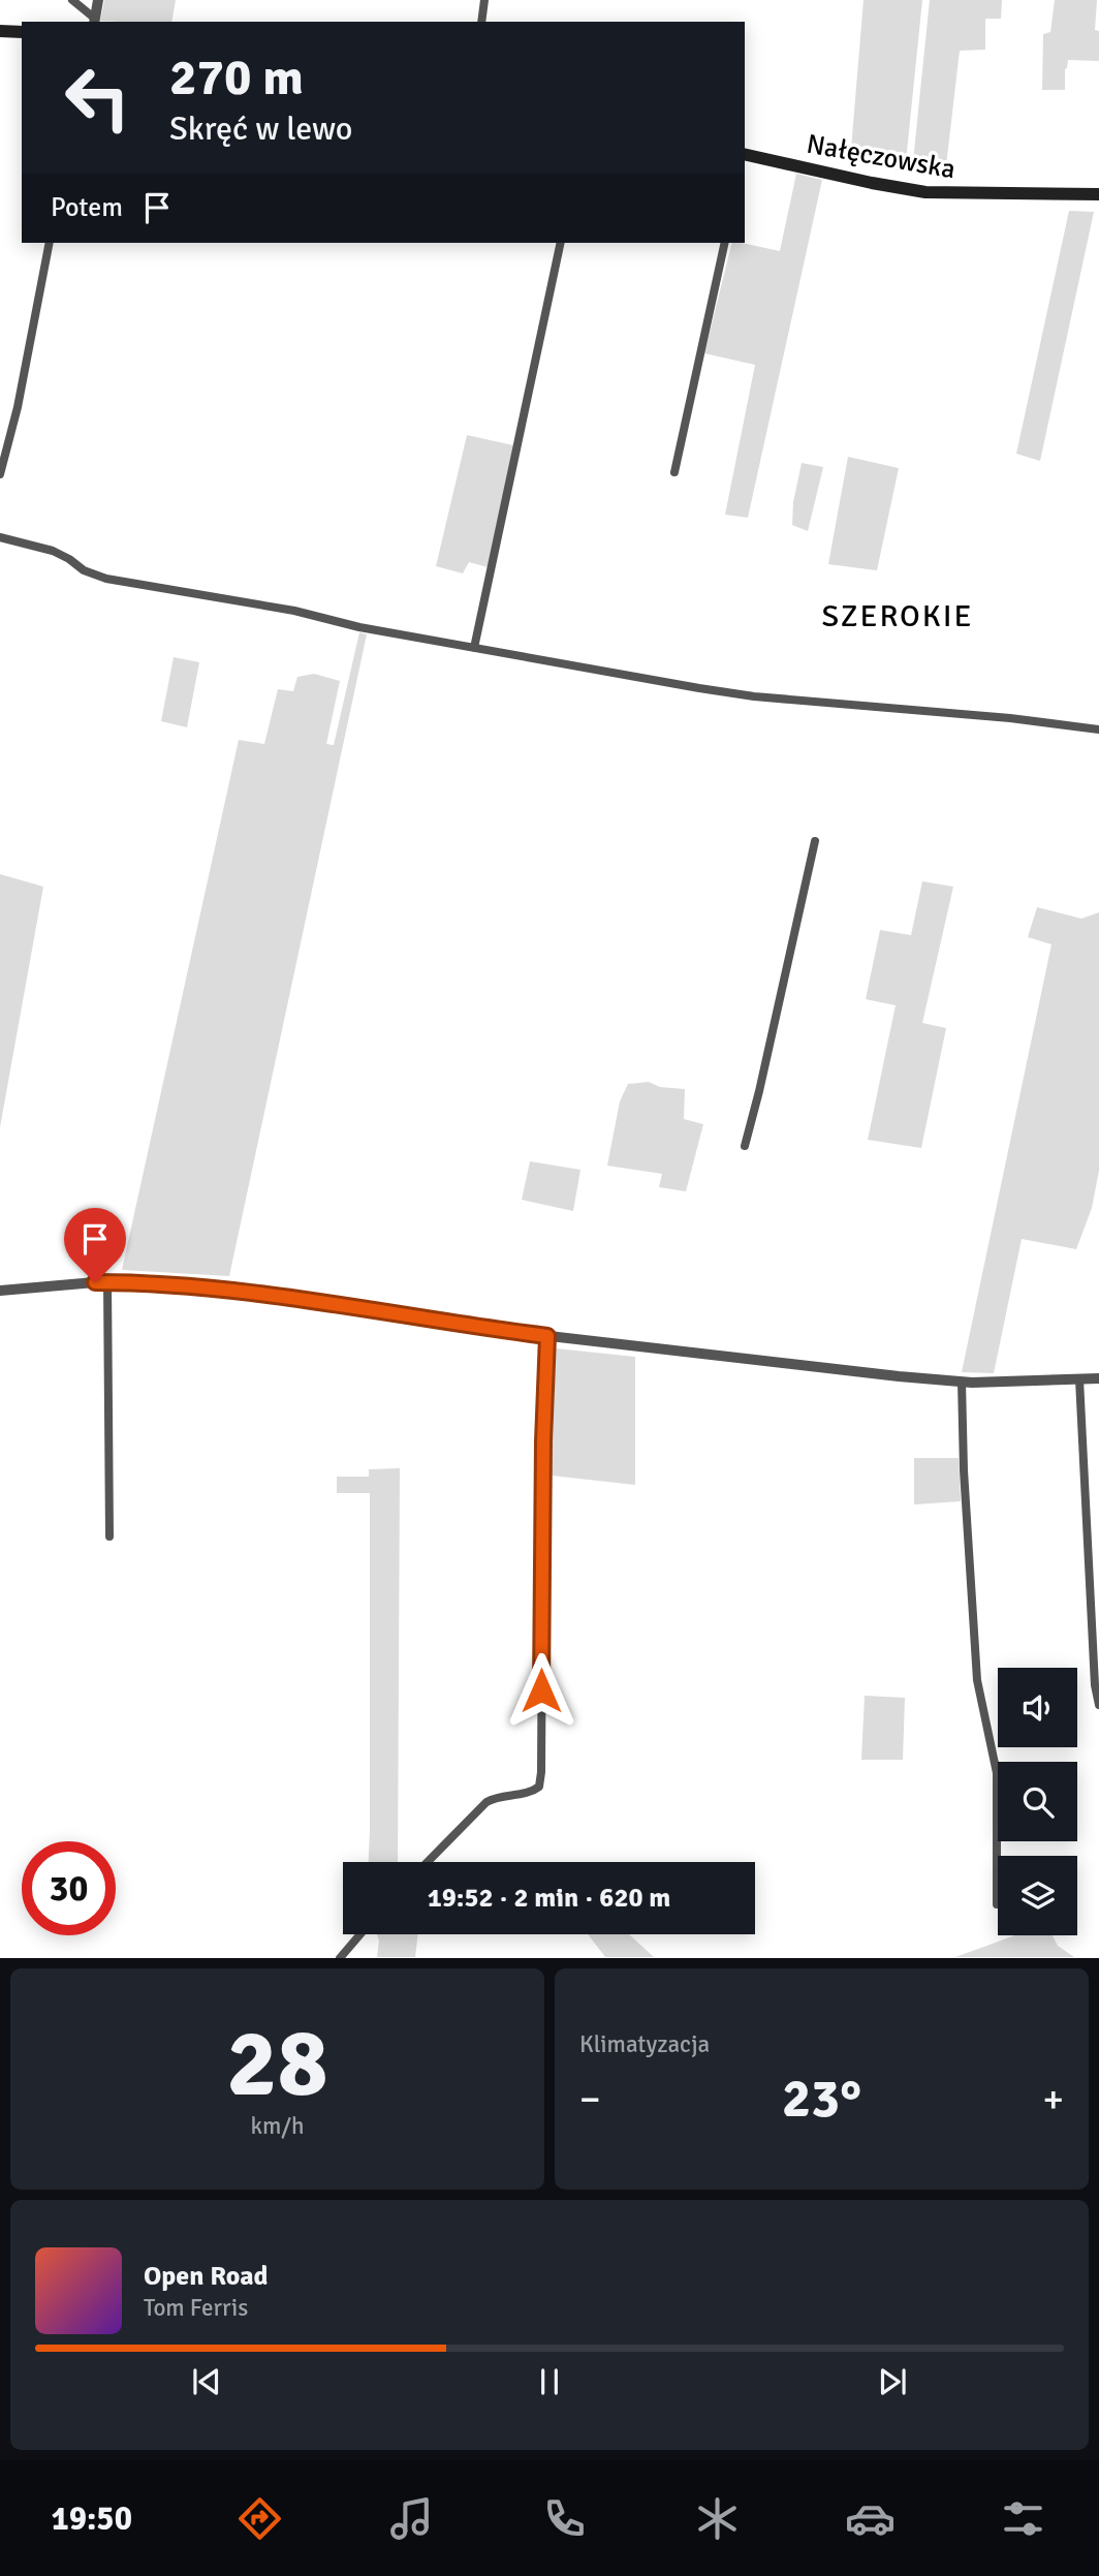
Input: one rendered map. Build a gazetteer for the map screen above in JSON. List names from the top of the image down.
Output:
{
  "streets": {
    "main road": ["Nałęczowska"]
  },
  "districts": ["SZEROKIE"],
  "page": {
    "turn": ["270 m", "Skręć w lewo"],
    "then": "Potem",
    "limit": "30",
    "trip": "19:52 · 2 min · 620 m",
    "tile": [
      ["28", "km/h"],
      "Klimatyzacja"
    ],
    "heat": ["−", "23°", "+"],
    "song": ["Open Road", "Tom Ferris"],
    "tabs": "19:50"
  }
}
